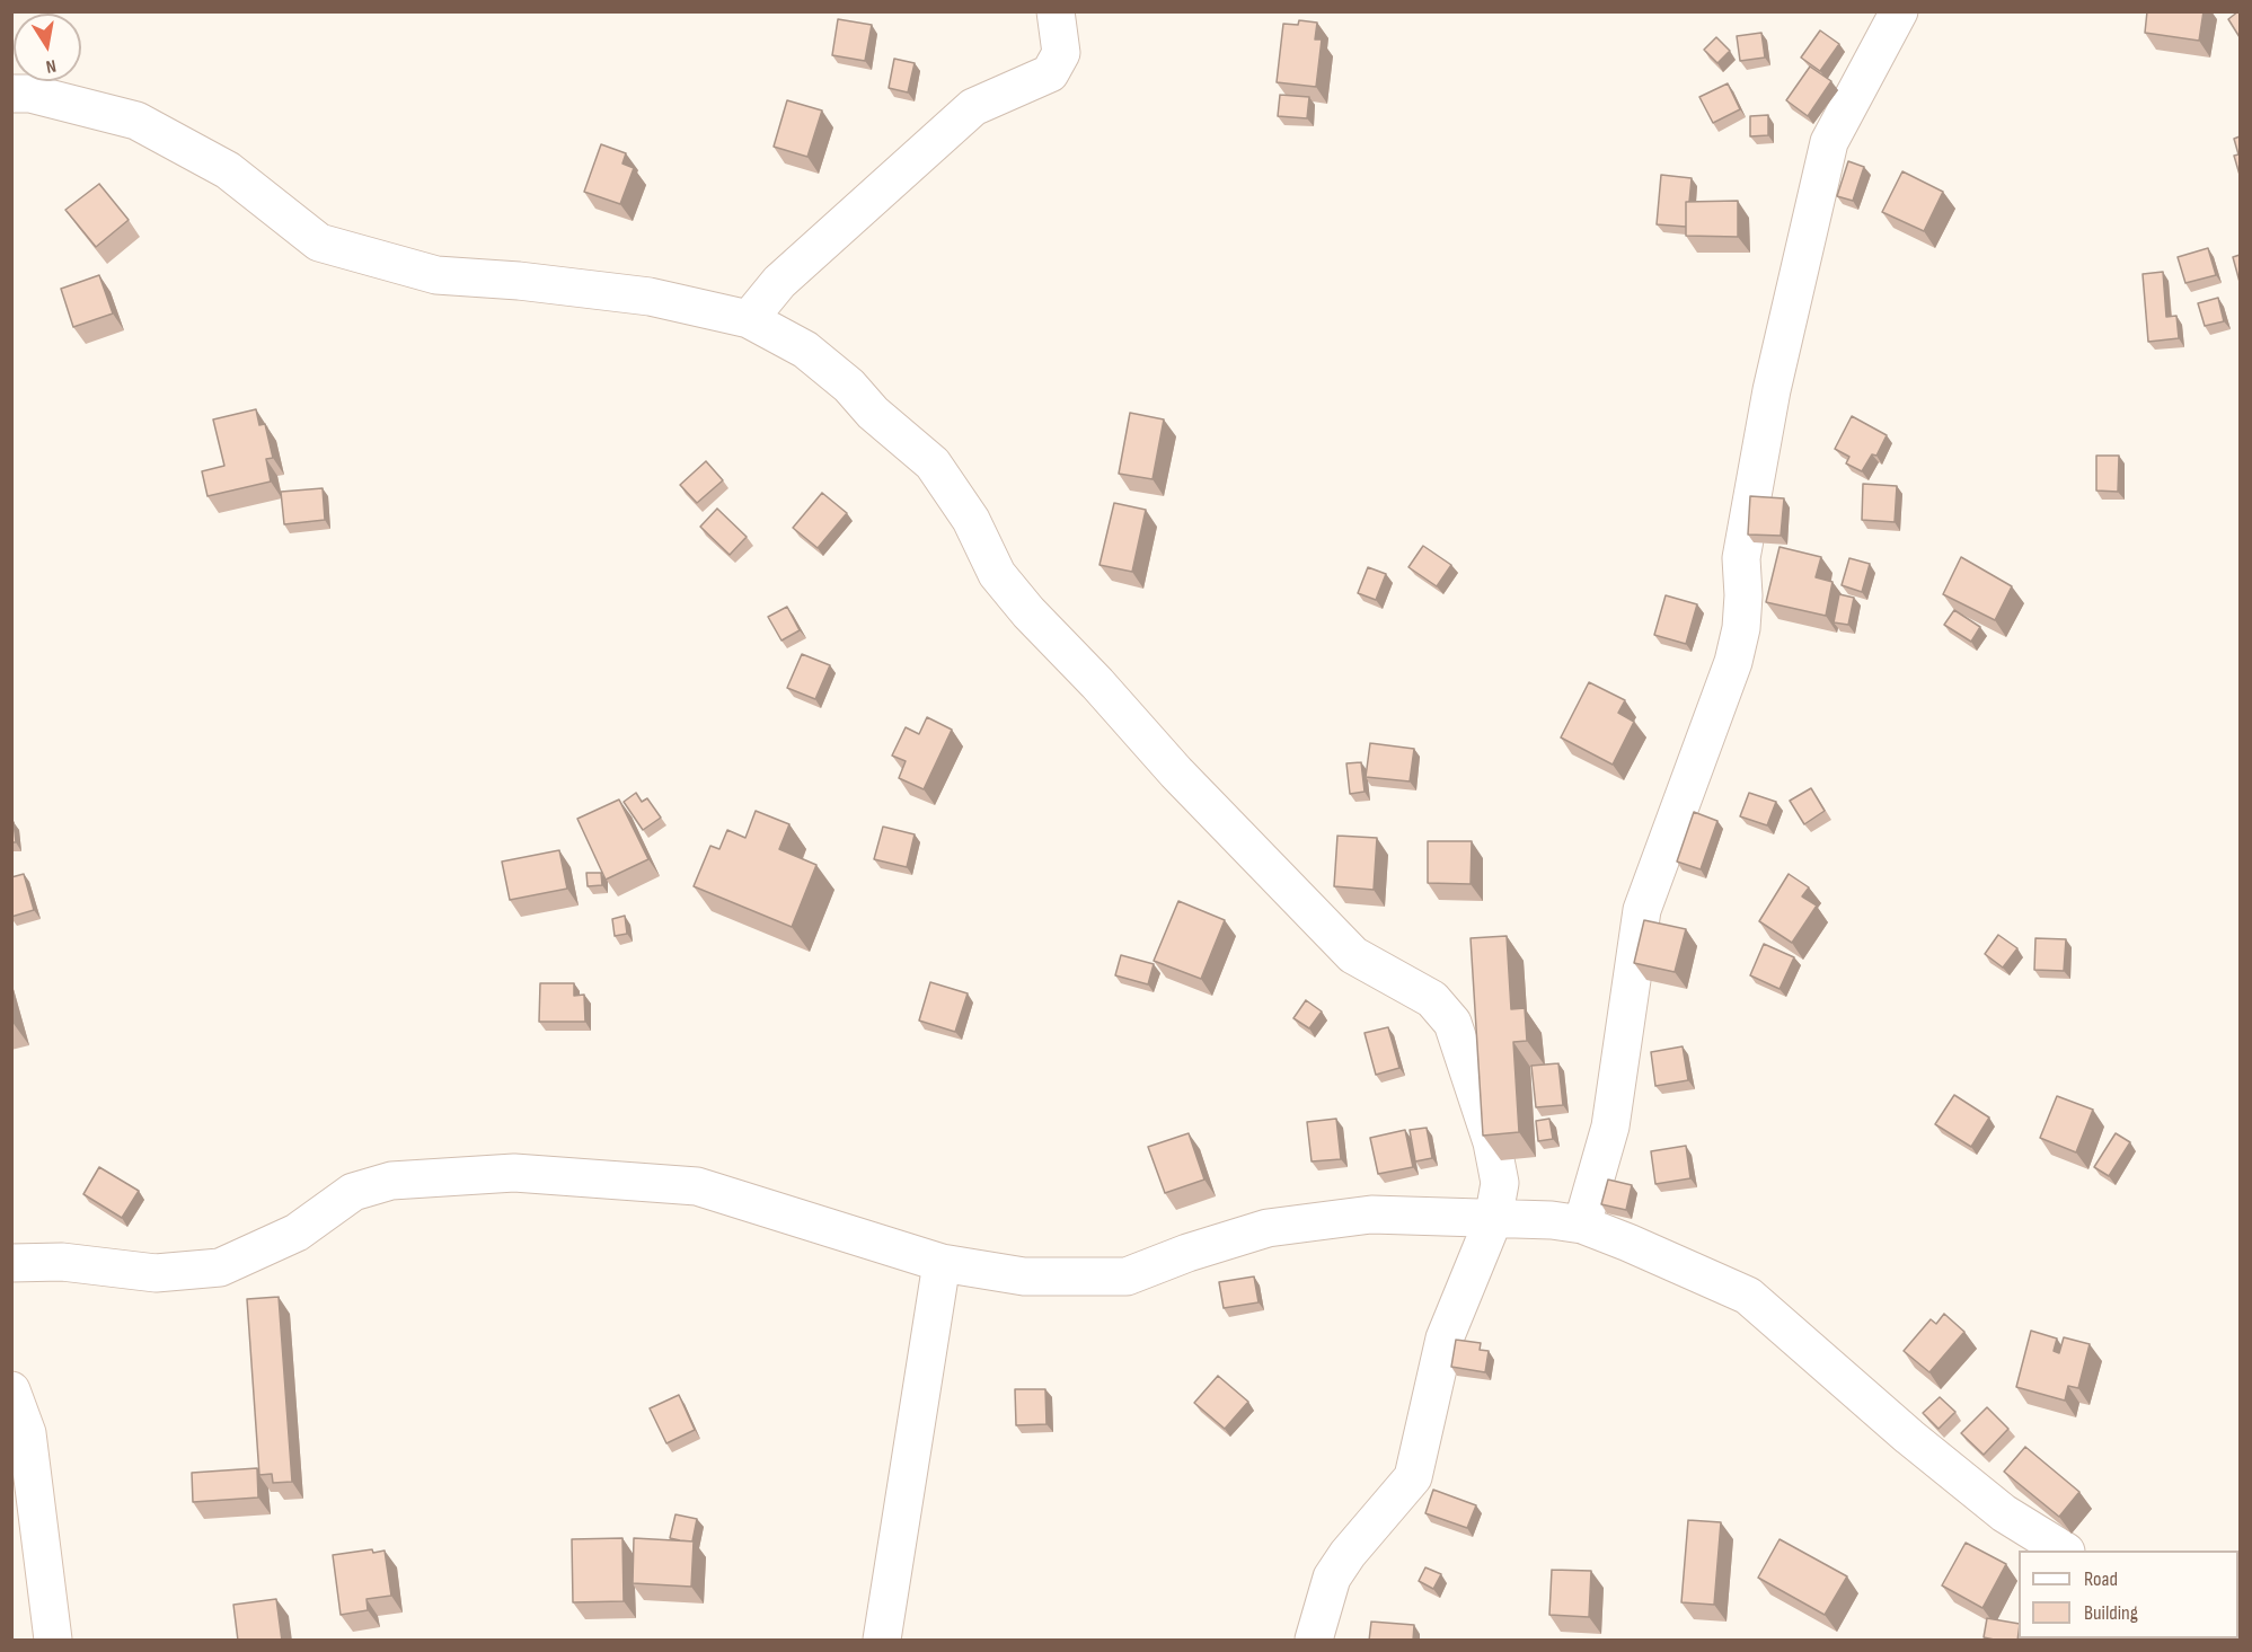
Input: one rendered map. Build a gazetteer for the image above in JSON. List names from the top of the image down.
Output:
{
  "legend": ["Road", "Building"],
  "north": "bottom"
}
